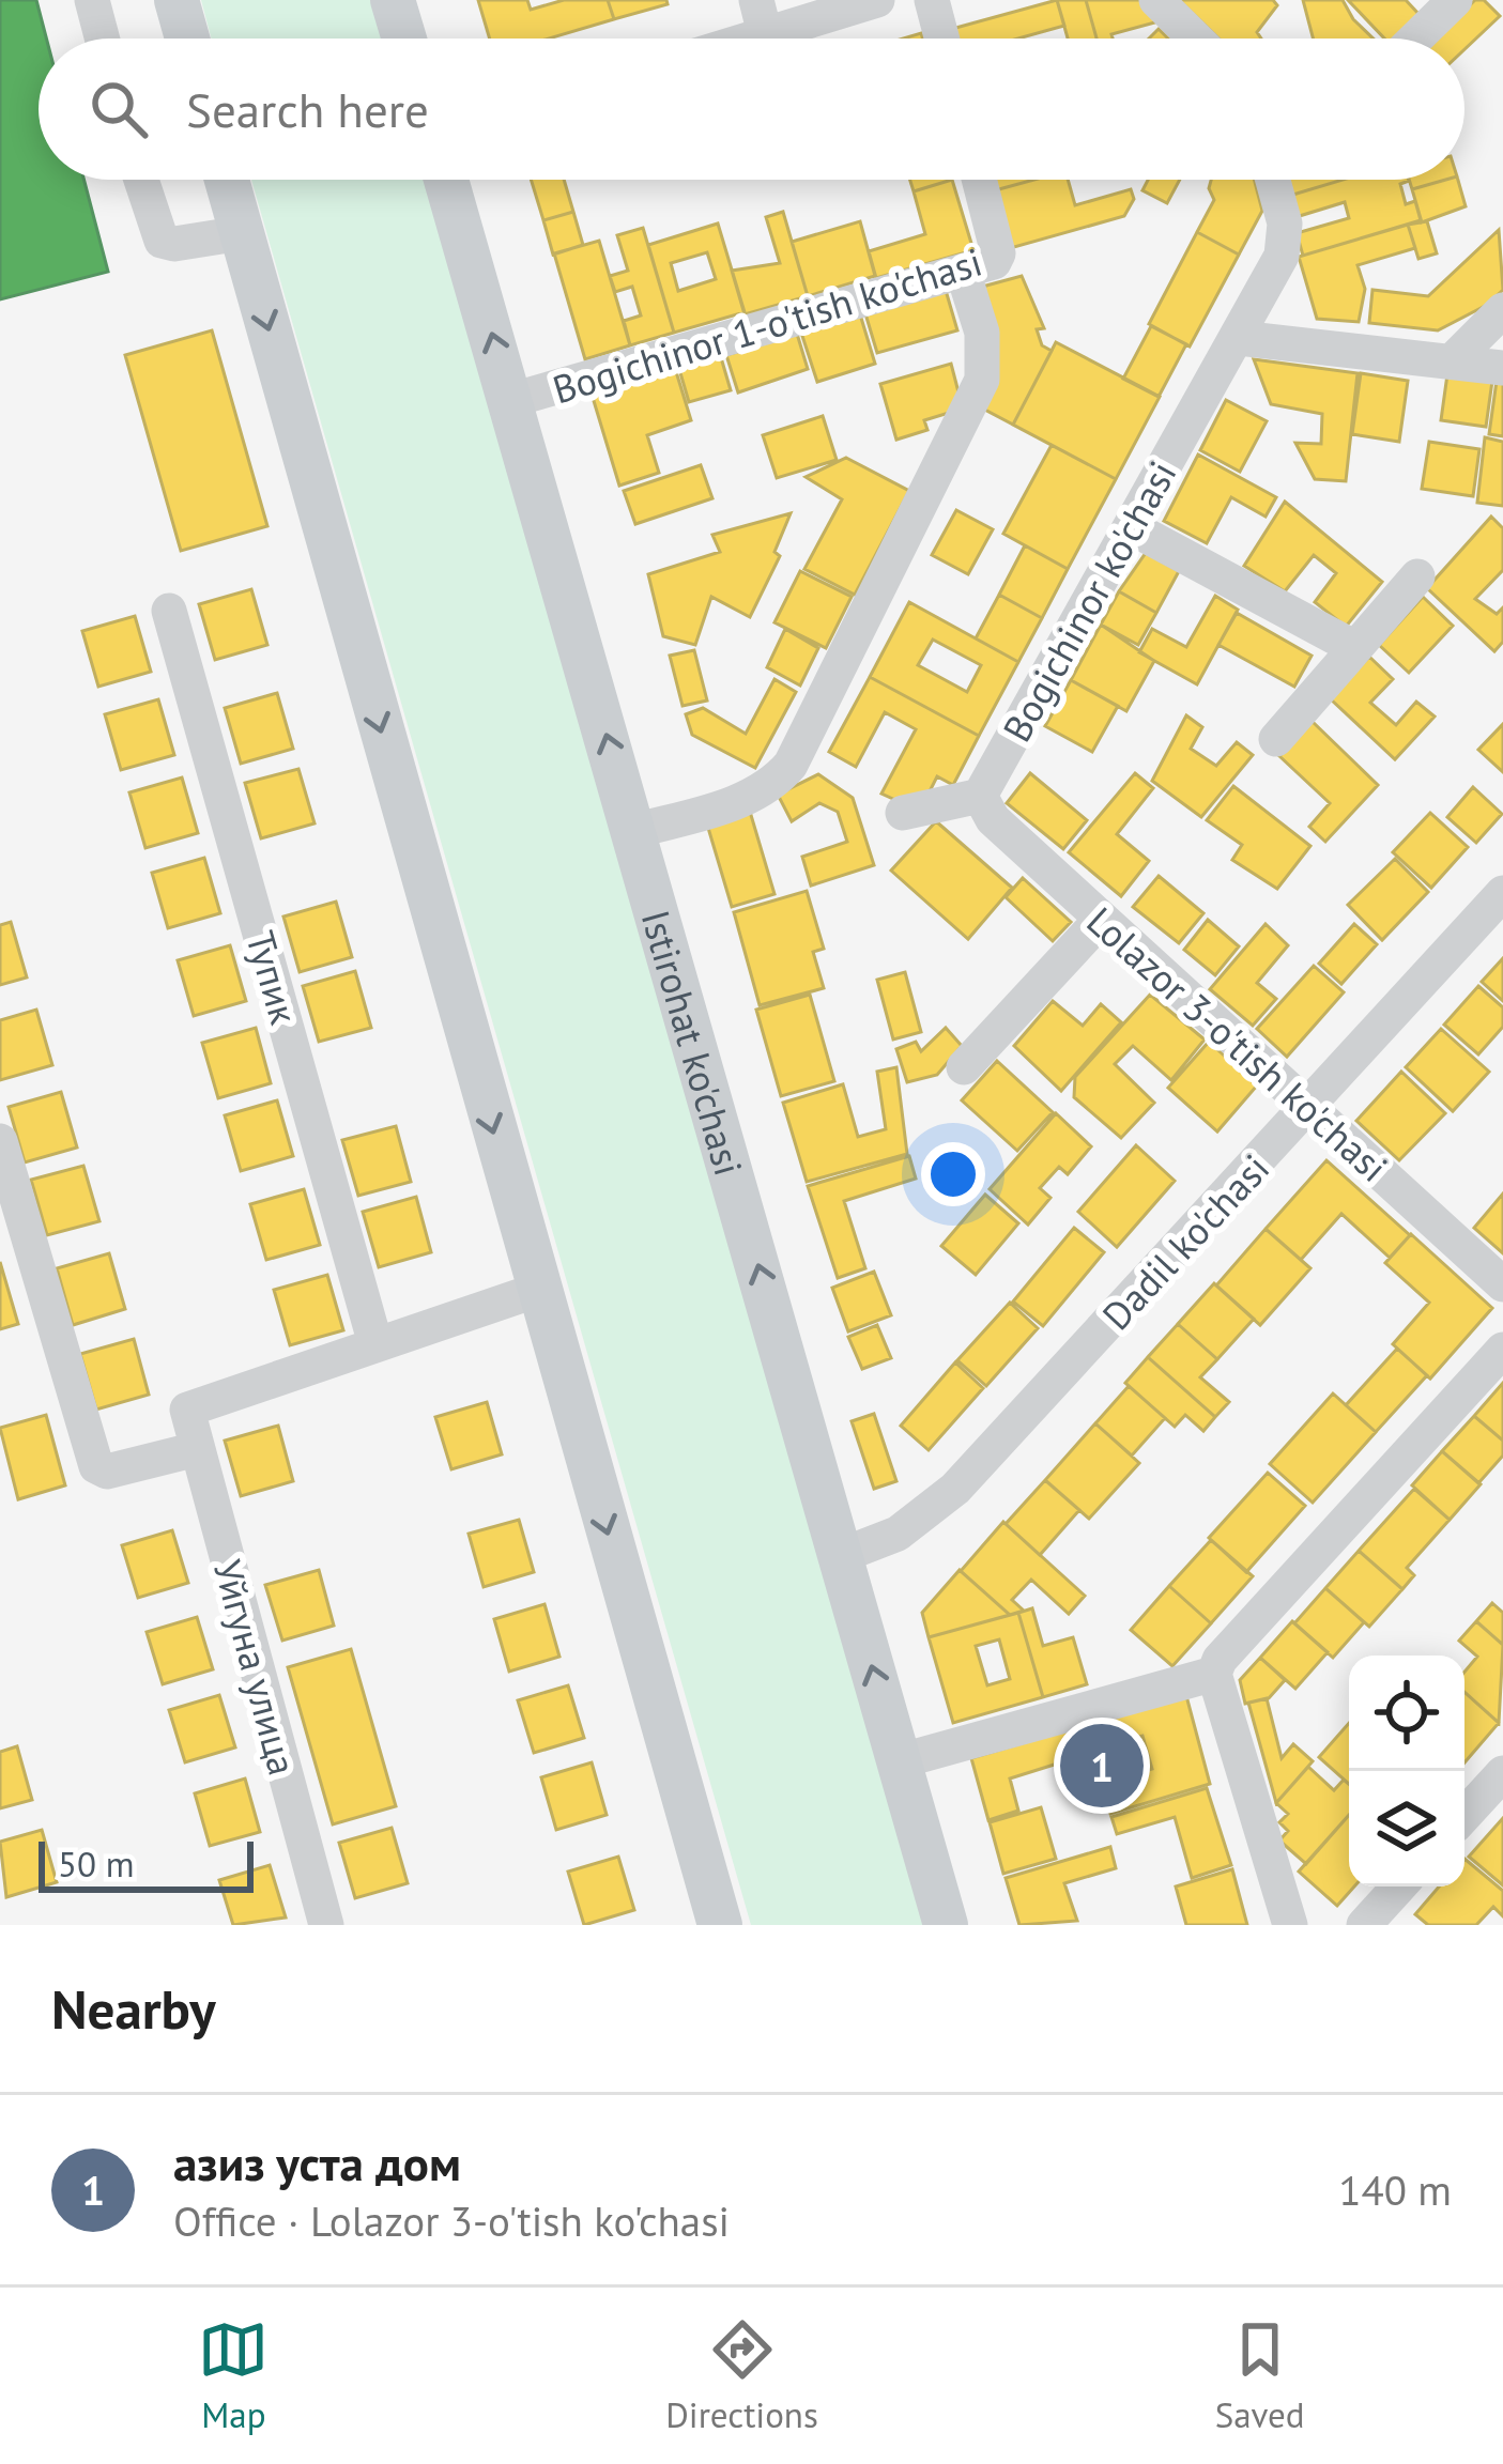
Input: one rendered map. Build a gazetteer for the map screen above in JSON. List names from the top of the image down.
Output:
{
  "streets": {
    "main road": ["Istirohat ko'chasi"],
    "street": [
      "Bogichinor 1-o'tish ko'chasi",
      "Bogichinor ko'chasi",
      "Тупик",
      "Lolazor 3-o'tish ko'chasi",
      "Dadil ko'chasi",
      "Уйгуна улица"
    ]
  },
  "crossings": [
    ["Bogichinor 1-o'tish ko'chasi", "Istirohat ko'chasi"],
    ["Bogichinor ko'chasi", "Lolazor 3-o'tish ko'chasi"],
    ["Тупик", "Уйгуна улица"],
    ["Istirohat ko'chasi", "Dadil ko'chasi"],
    ["Lolazor 3-o'tish ko'chasi", "Dadil ko'chasi"]
  ],
  "scale_bar": "50 m",
  "page": {
    "search": "Search here",
    "pins": "1",
    "scale": "50 m",
    "heading": "Nearby",
    "list": [
      {
        "mark": "1",
        "name": "азиз уста дом",
        "note": "Office · Lolazor 3-o'tish ko'chasi",
        "value": "140 m"
      }
    ],
    "nav": ["Map", "Directions", "Saved"]
  }
}
